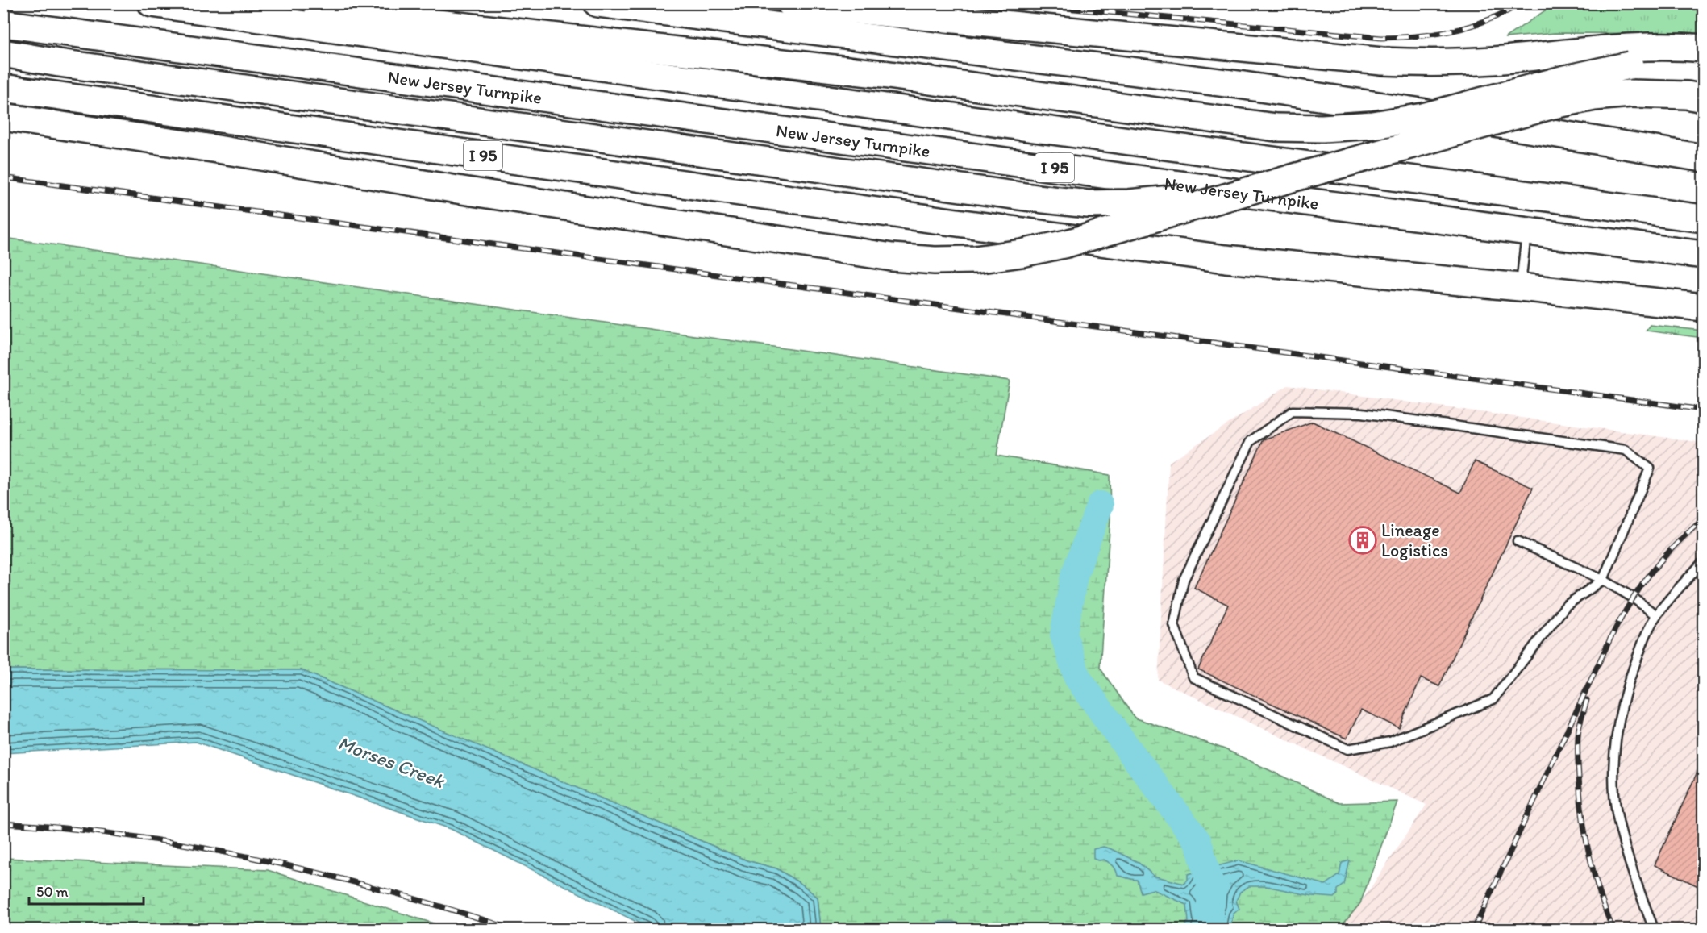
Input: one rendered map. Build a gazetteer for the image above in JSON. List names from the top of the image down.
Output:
{
  "streets": {
    "highway": ["New Jersey Turnpike", "I 95"]
  },
  "water": ["Morses Creek"],
  "places": {
    "building": ["Lineage Logistics"]
  },
  "scale_bar": "50 m"
}
